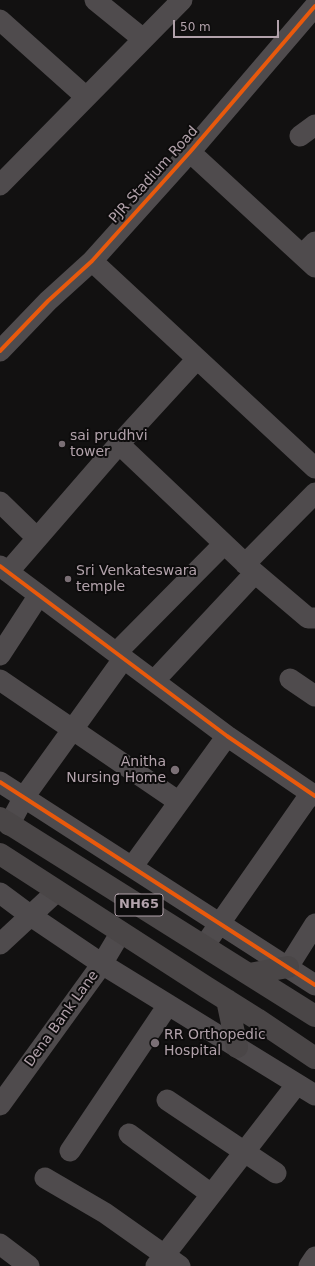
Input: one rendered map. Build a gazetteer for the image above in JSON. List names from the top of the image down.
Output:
{
  "streets": {
    "highway": ["NH65"],
    "street": ["PJR Stadium Road", "Dena Bank Lane"]
  },
  "crossings": [
    ["NH65", "Dena Bank Lane"]
  ],
  "places": [
    "sai prudhvi tower",
    "Sri Venkateswara temple",
    "Anitha Nursing Home",
    "RR Orthopedic Hospital"
  ],
  "scale_bar": "50 m"
}
